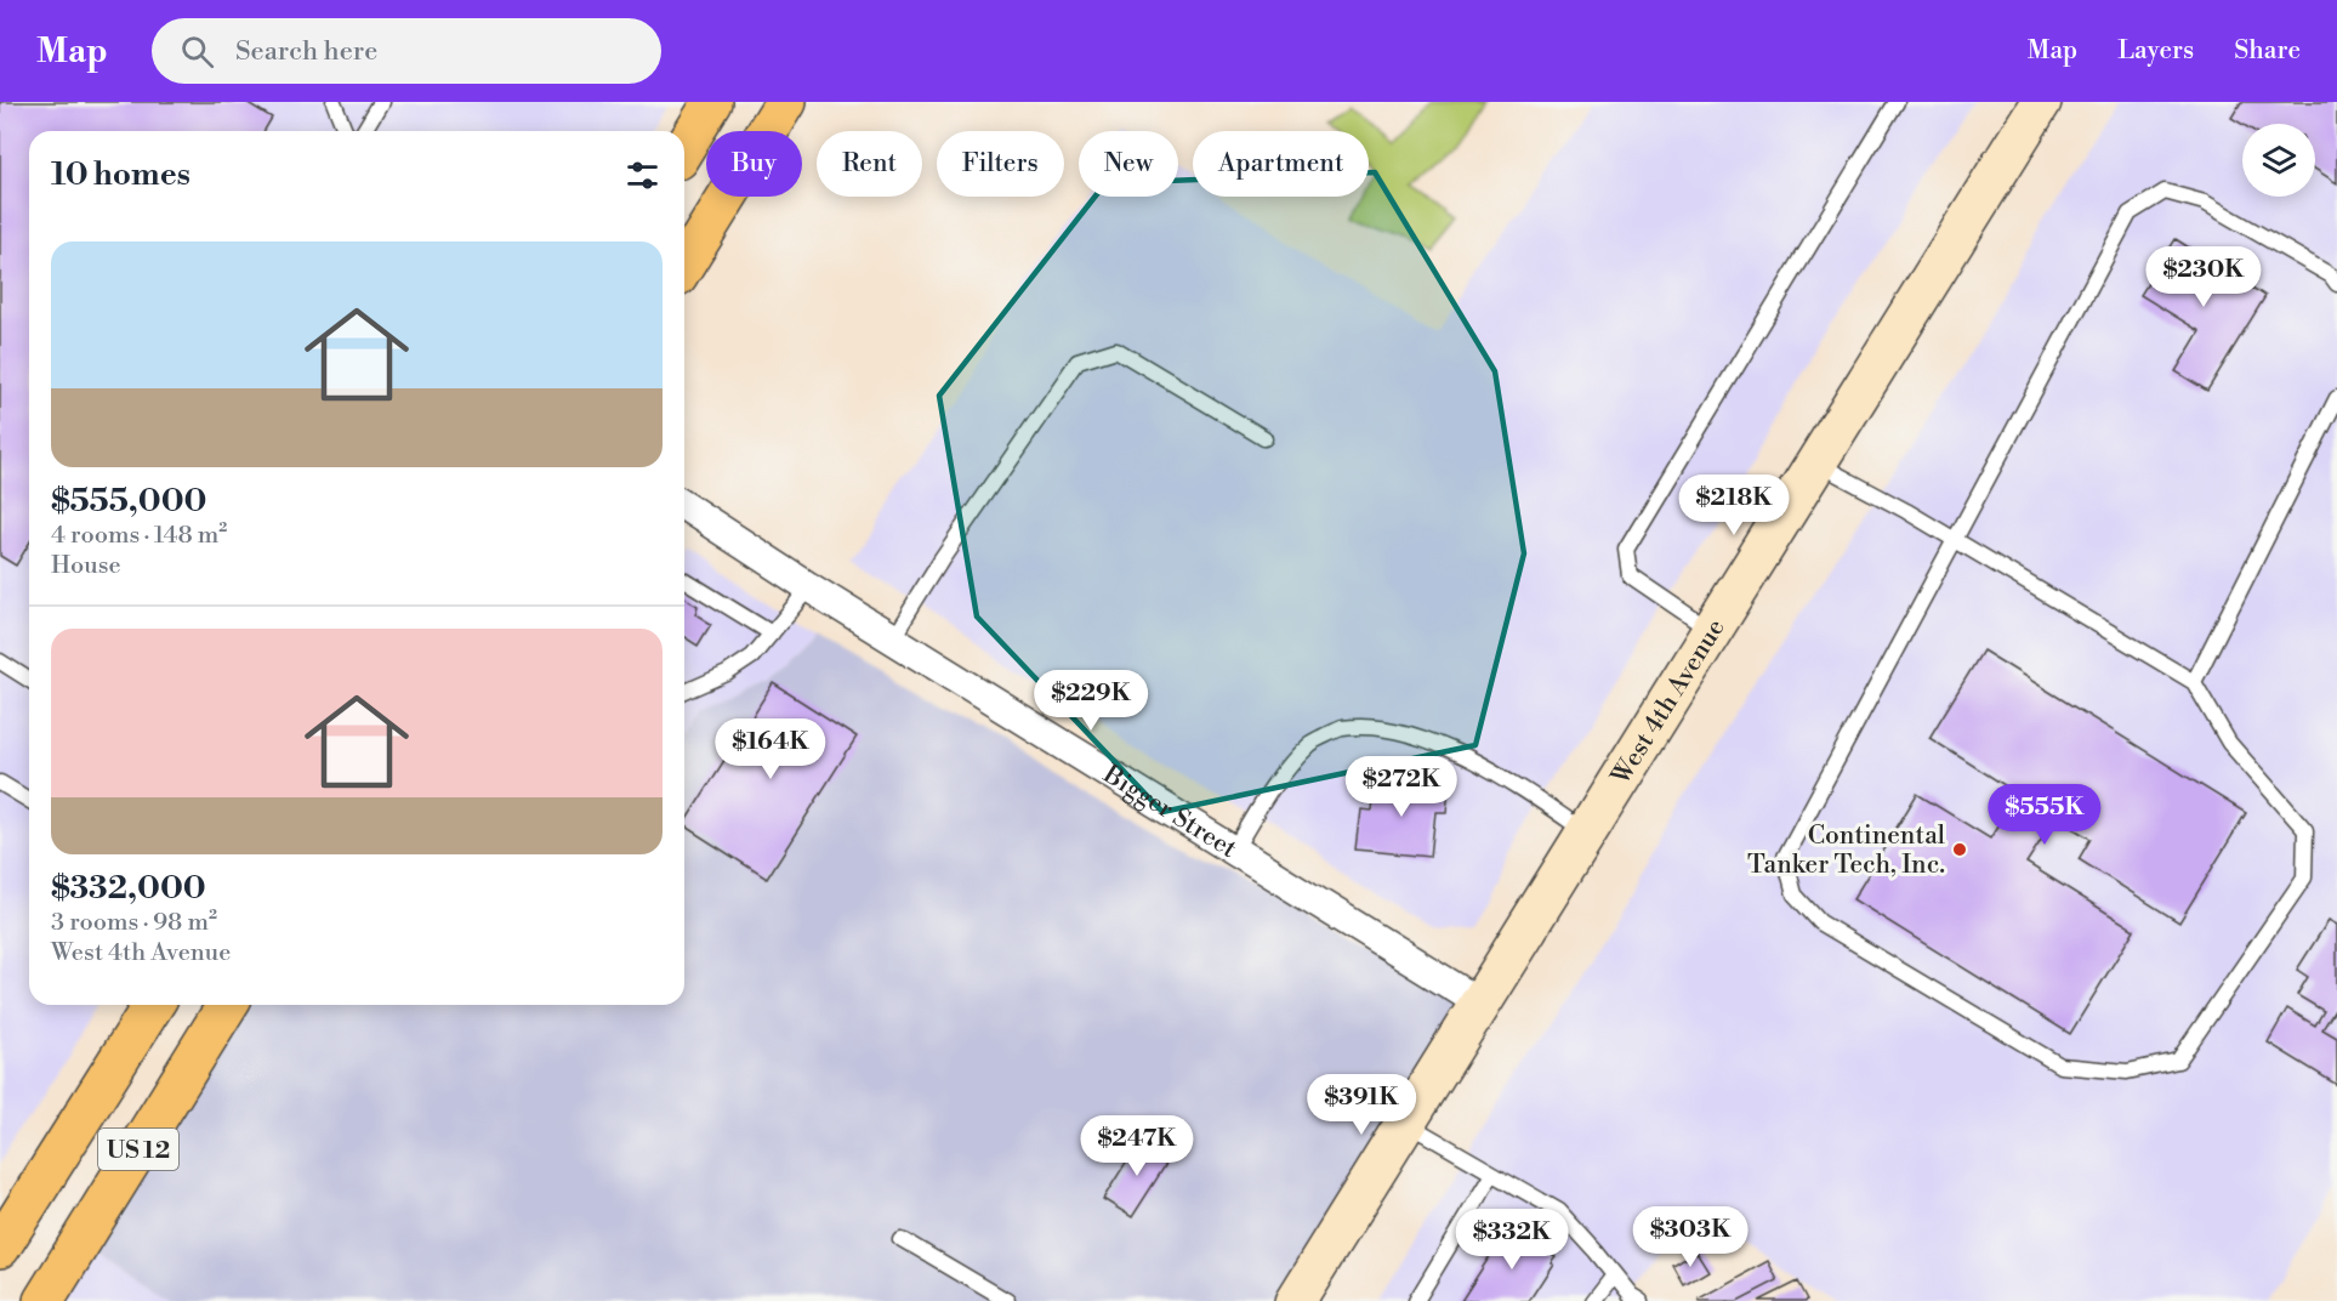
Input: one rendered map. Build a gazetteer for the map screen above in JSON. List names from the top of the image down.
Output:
{
  "streets": {
    "main road": ["West 4th Avenue", "US 12"],
    "street": ["Bigger Street"]
  },
  "crossings": [
    ["West 4th Avenue", "Bigger Street"]
  ],
  "places": ["Continental Tanker Tech, Inc."],
  "page": {
    "header": "Map",
    "search": "Search here",
    "nav": ["Map", "Layers", "Share"],
    "chip": [
      "Buy",
      "Rent",
      "Filters",
      "New",
      "Apartment"
    ],
    "heading": "10 homes",
    "list": [
      {
        "name": "$555,000",
        "note": "4 rooms · 148 m² · House"
      },
      {
        "name": "$332,000",
        "note": "3 rooms · 98 m² · West 4th Avenue"
      }
    ],
    "price": [
      "$230K",
      "$218K",
      "$229K",
      "$164K",
      "$272K",
      "$555K",
      "$391K",
      "$247K",
      "$303K",
      "$332K"
    ]
  }
}
